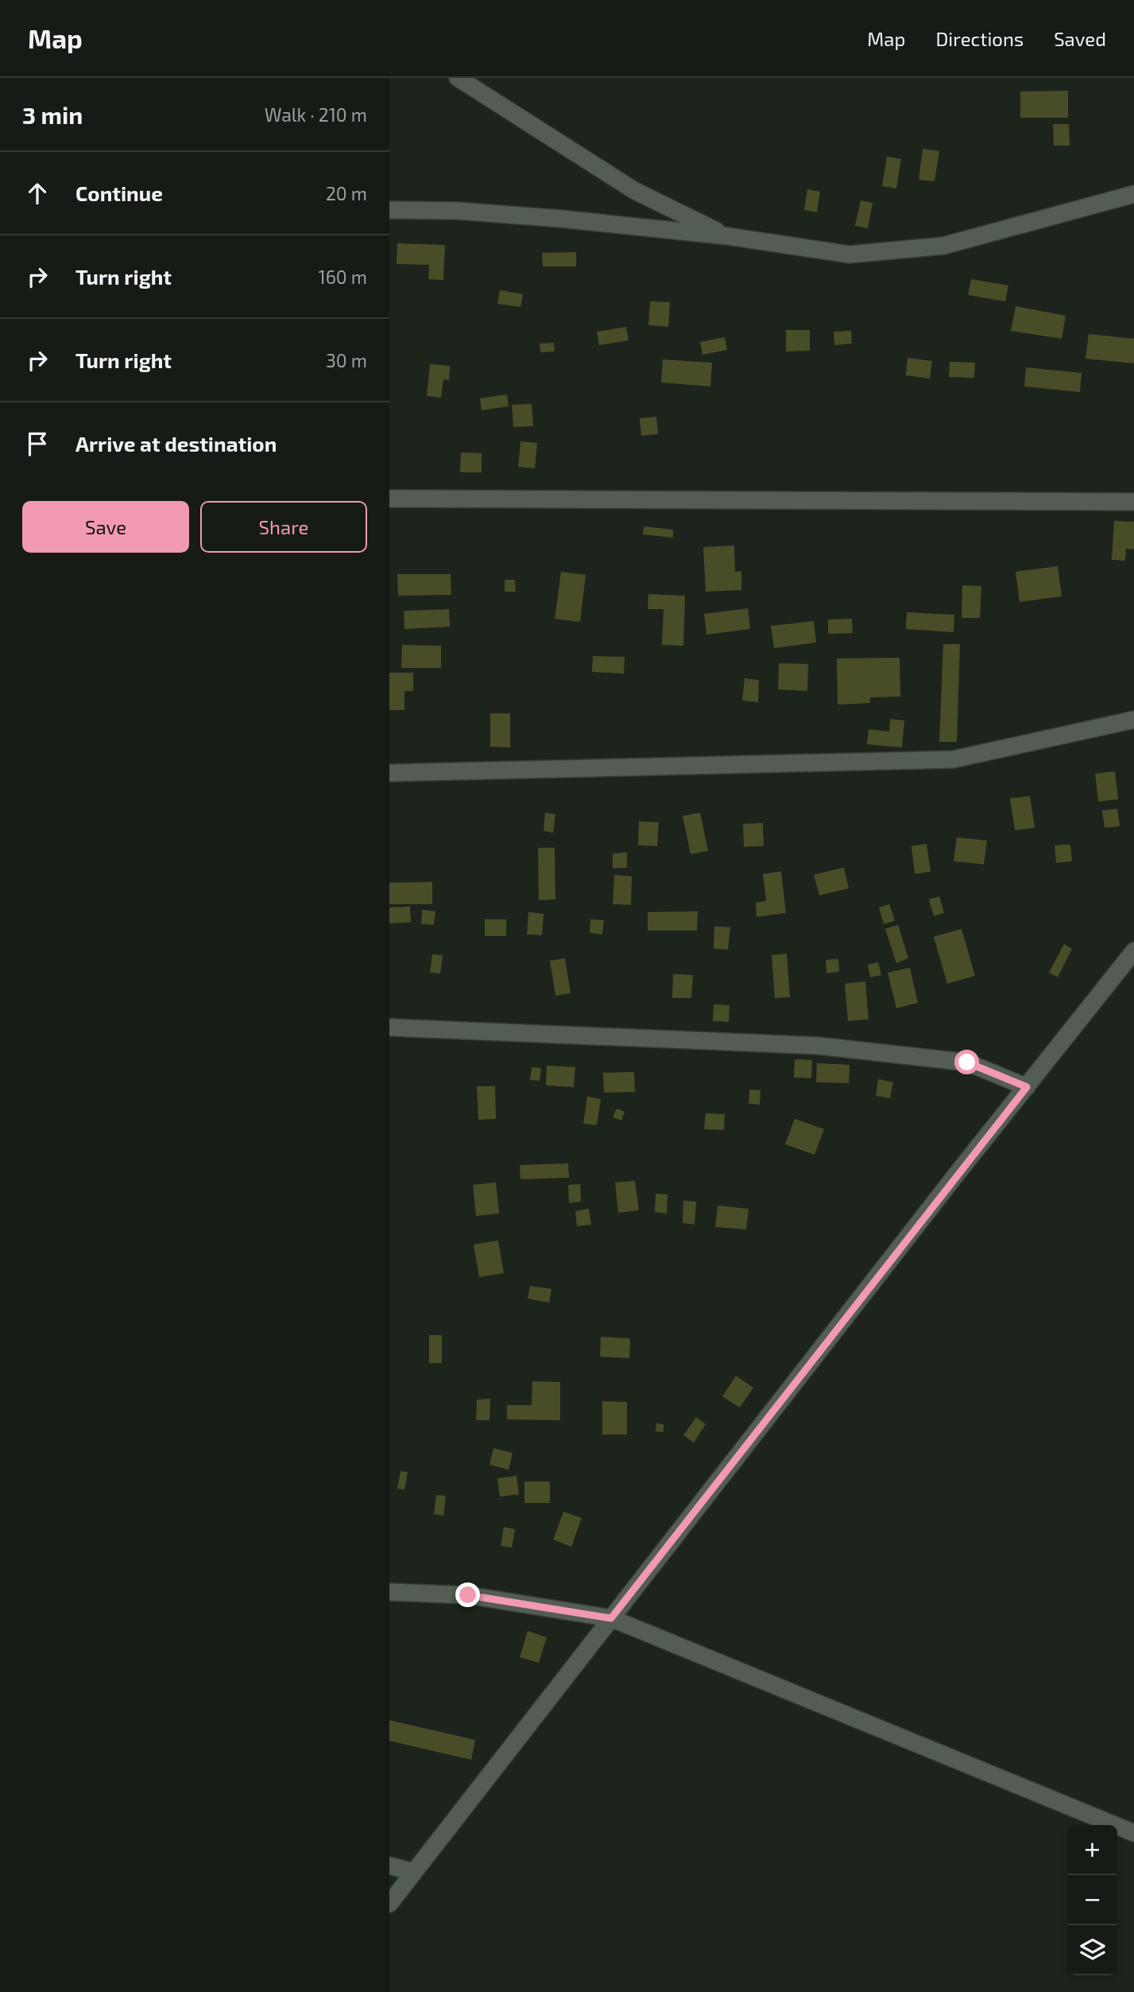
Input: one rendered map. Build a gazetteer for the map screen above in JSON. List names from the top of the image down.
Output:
{
  "page": {
    "header": "Map",
    "nav": ["Map", "Directions", "Saved"],
    "heading": ["3 min", "Walk · 210 m"],
    "list": [
      ["Continue", "20 m"],
      ["Turn right", "160 m"],
      ["Turn right", "30 m"],
      "Arrive at destination"
    ],
    "buttons": ["Save", "Share"],
    "map_buttons": ["+", "−"]
  }
}
